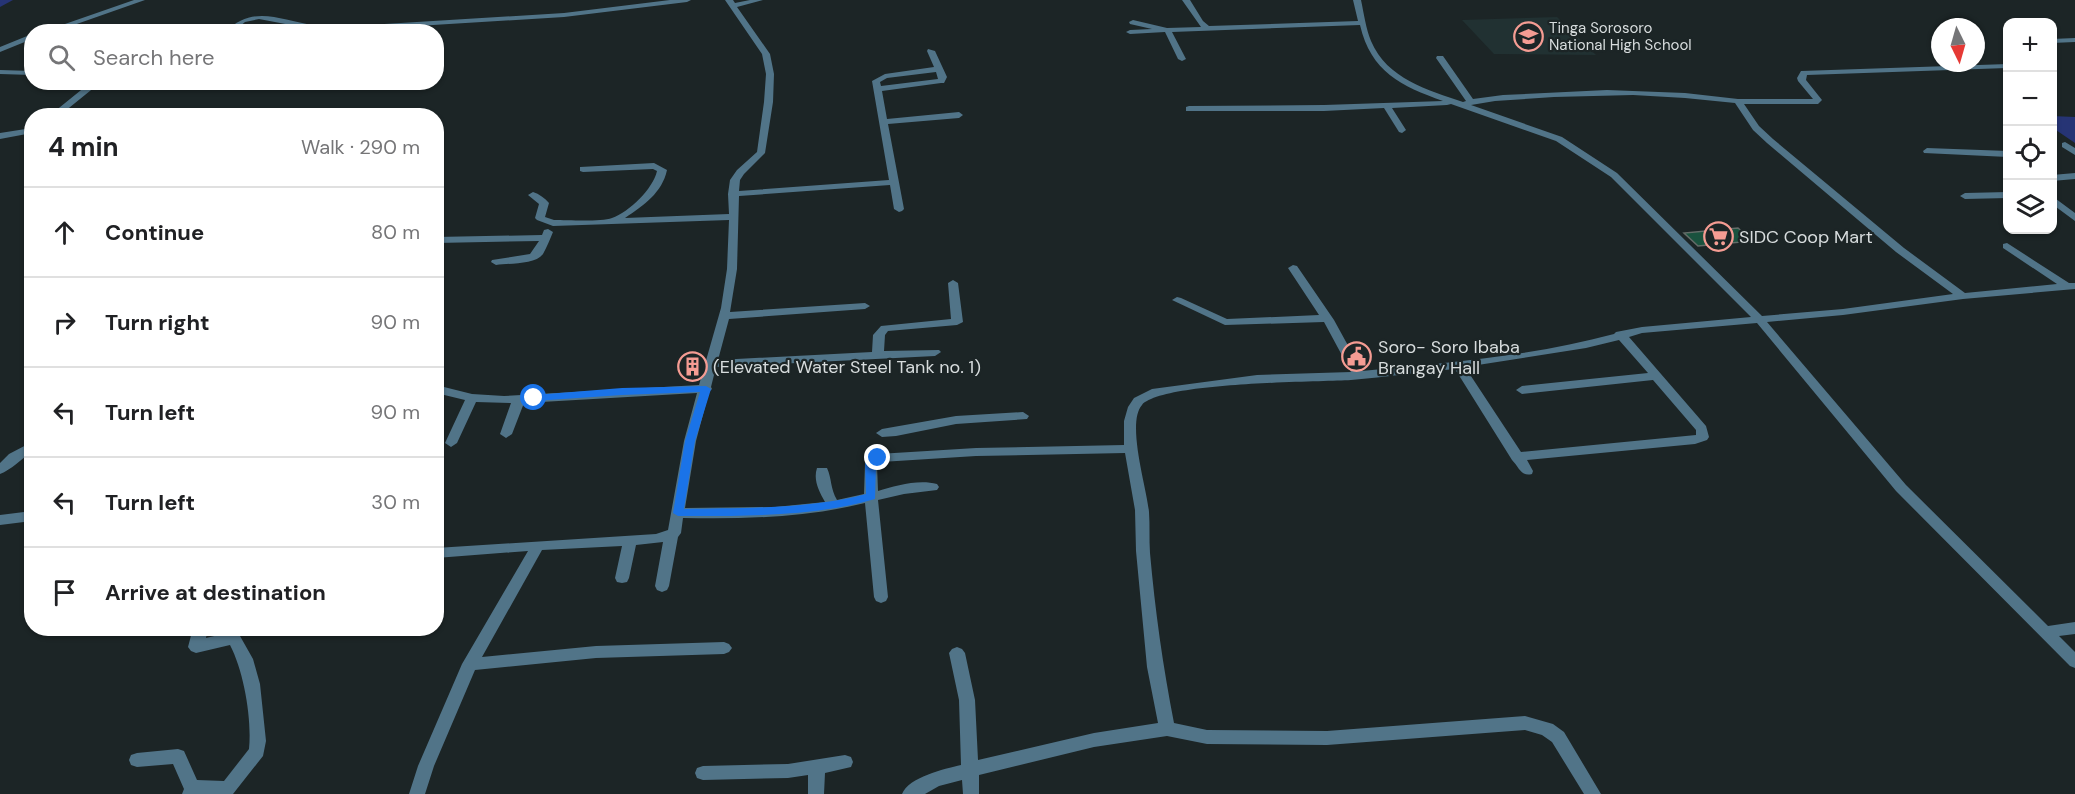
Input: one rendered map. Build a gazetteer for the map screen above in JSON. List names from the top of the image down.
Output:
{
  "places": {
    "school or university": ["Tinga Sorosoro National High School"],
    "supermarket": ["SIDC Coop Mart"],
    "public building": ["Soro- Soro Ibaba Brangay Hall"],
    "building": ["(Elevated Water Steel Tank no. 1)"]
  },
  "north": "bottom",
  "page": {
    "map_buttons": ["+", "−"],
    "search": "Search here",
    "heading": ["4 min", "Walk · 290 m"],
    "list": [
      ["Continue", "80 m"],
      ["Turn right", "90 m"],
      ["Turn left", "90 m"],
      ["Turn left", "30 m"],
      "Arrive at destination"
    ]
  }
}
